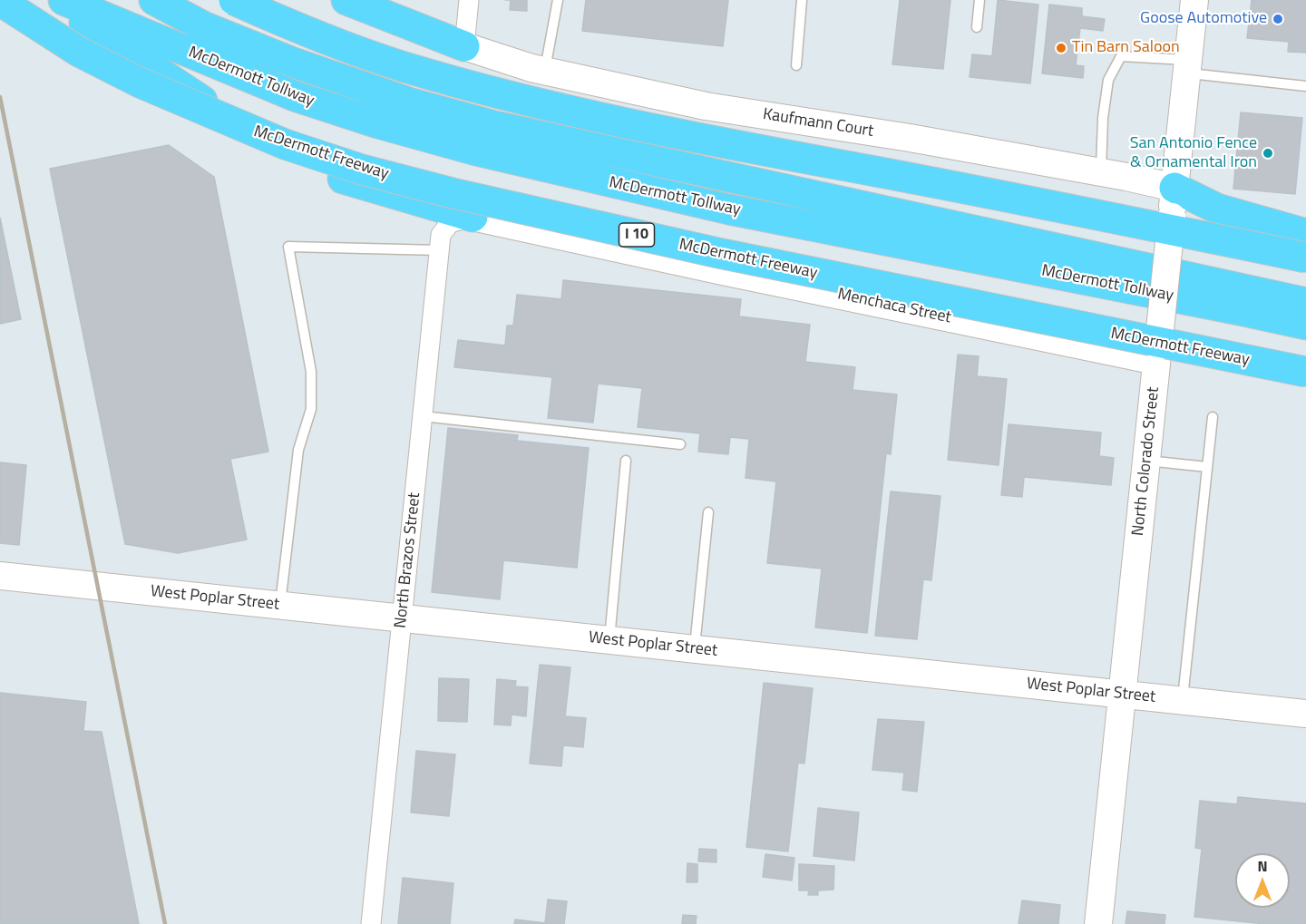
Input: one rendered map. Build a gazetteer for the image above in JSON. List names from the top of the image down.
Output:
{
  "streets": {
    "highway": ["McDermott Tollway", "McDermott Freeway", "I 10"],
    "main road": [
      "Kaufmann Court",
      "Menchaca Street",
      "North Colorado Street",
      "West Poplar Street"
    ],
    "street": ["North Brazos Street"]
  },
  "crossings": [
    ["Kaufmann Court", "North Colorado Street"],
    ["Menchaca Street", "North Colorado Street"],
    ["Menchaca Street", "North Brazos Street"],
    ["North Colorado Street", "West Poplar Street"],
    ["North Brazos Street", "West Poplar Street"]
  ],
  "places": ["Goose Automotive", "Tin Barn Saloon", "San Antonio Fence & Ornamental Iron"],
  "north": "top"
}
